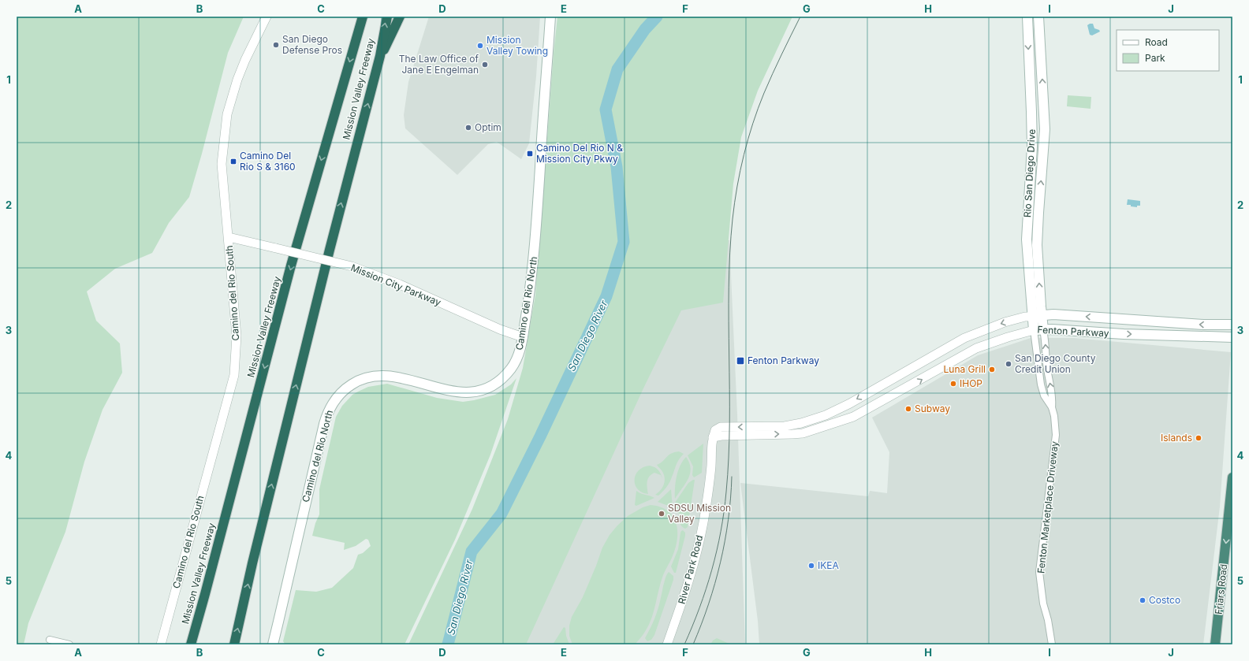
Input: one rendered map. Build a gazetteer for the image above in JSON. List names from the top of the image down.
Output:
{
  "streets": {
    "highway": ["Mission Valley Freeway", "Friars Road"],
    "main road": ["Rio San Diego Drive", "Camino del Rio North", "Fenton Parkway"],
    "street": [
      "Mission City Parkway",
      "Camino del Rio South",
      "Fenton Marketplace Driveway",
      "River Park Road"
    ]
  },
  "crossings": [
    ["Rio San Diego Drive", "Fenton Parkway"],
    ["Rio San Diego Drive", "Fenton Marketplace Driveway"],
    ["Mission City Parkway", "Camino del Rio South"],
    ["Mission City Parkway", "Camino del Rio North"],
    ["Fenton Parkway", "Fenton Marketplace Driveway"],
    ["Fenton Parkway", "River Park Road"]
  ],
  "one_way": ["Friars Road"],
  "water": ["San Diego River"],
  "places": {
    "other": [
      "San Diego Defense Pros",
      "Mission Valley Towing",
      "The Law Office of Jane E Engelman",
      "Optim",
      "San Diego County Credit Union",
      "Luna Grill",
      "IHOP",
      "Subway",
      "Islands",
      "SDSU Mission Valley",
      "IKEA",
      "Costco"
    ],
    "transit": ["Camino Del Rio N & Mission City Pkwy", "Camino Del Rio S & 3160", "Fenton Parkway"]
  },
  "legend": ["Road", "Park"],
  "grid": {
    "columns": [
      "A",
      "B",
      "C",
      "D",
      "E",
      "F",
      "G",
      "H",
      "I",
      "J"
    ],
    "rows": [
      "1",
      "2",
      "3",
      "4",
      "5"
    ]
  }
}
